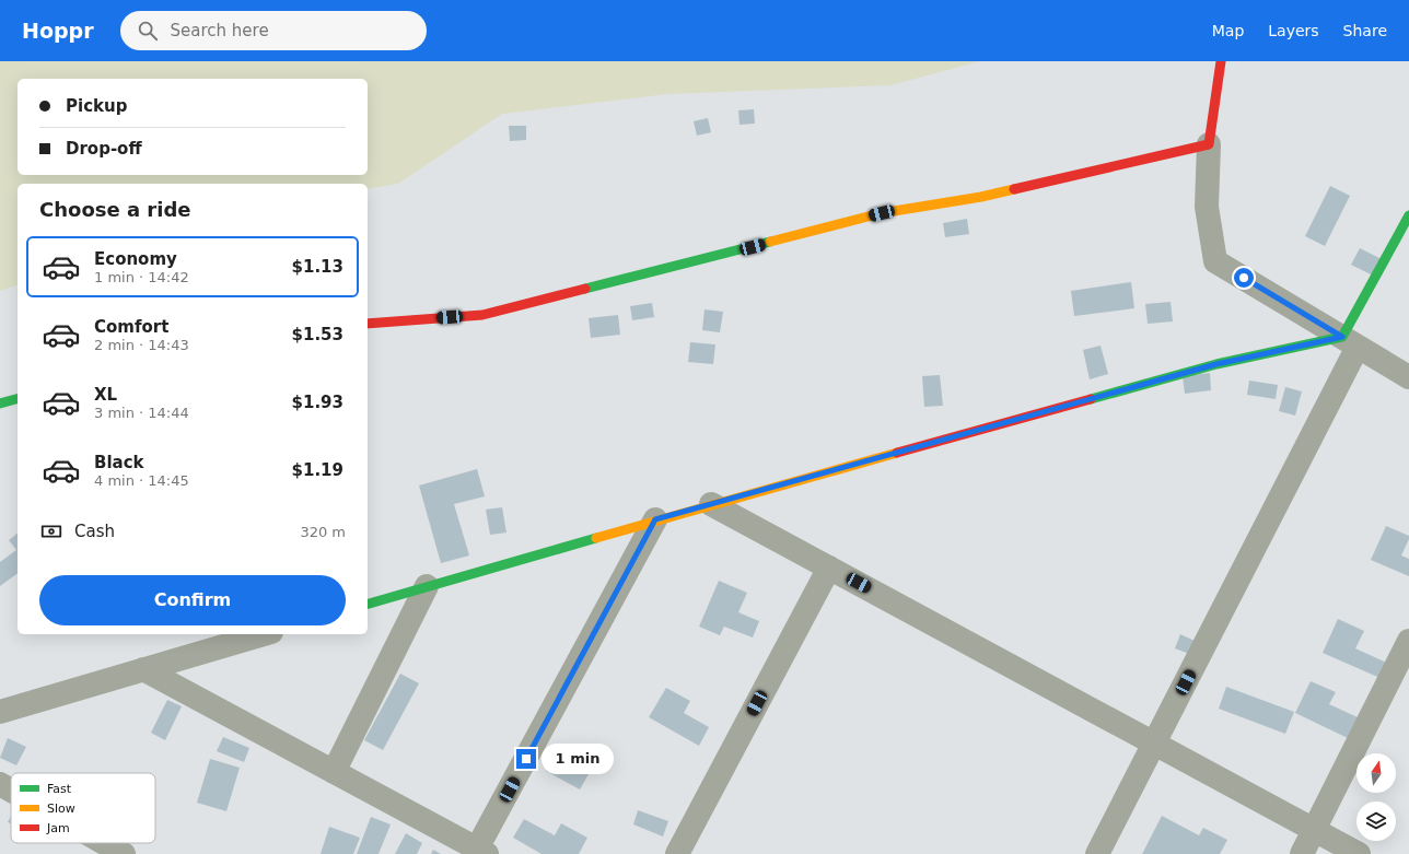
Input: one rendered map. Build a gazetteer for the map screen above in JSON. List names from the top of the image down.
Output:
{
  "legend": ["Fast", "Slow", "Jam"],
  "north": "top",
  "page": {
    "header": "Hoppr",
    "search": "Search here",
    "nav": ["Map", "Layers", "Share"],
    "banner": ["Pickup", "Drop-off"],
    "heading": "Choose a ride",
    "list": [
      {
        "name": "Economy",
        "note": "1 min · 14:42",
        "value": "$1.13"
      },
      {
        "name": "Comfort",
        "note": "2 min · 14:43",
        "value": "$1.53"
      },
      {
        "name": "XL",
        "note": "3 min · 14:44",
        "value": "$1.93"
      },
      {
        "name": "Black",
        "note": "4 min · 14:45",
        "value": "$1.19"
      }
    ],
    "pay": ["Cash", "320 m"],
    "buttons": "Confirm",
    "bubble": "1 min"
  }
}
